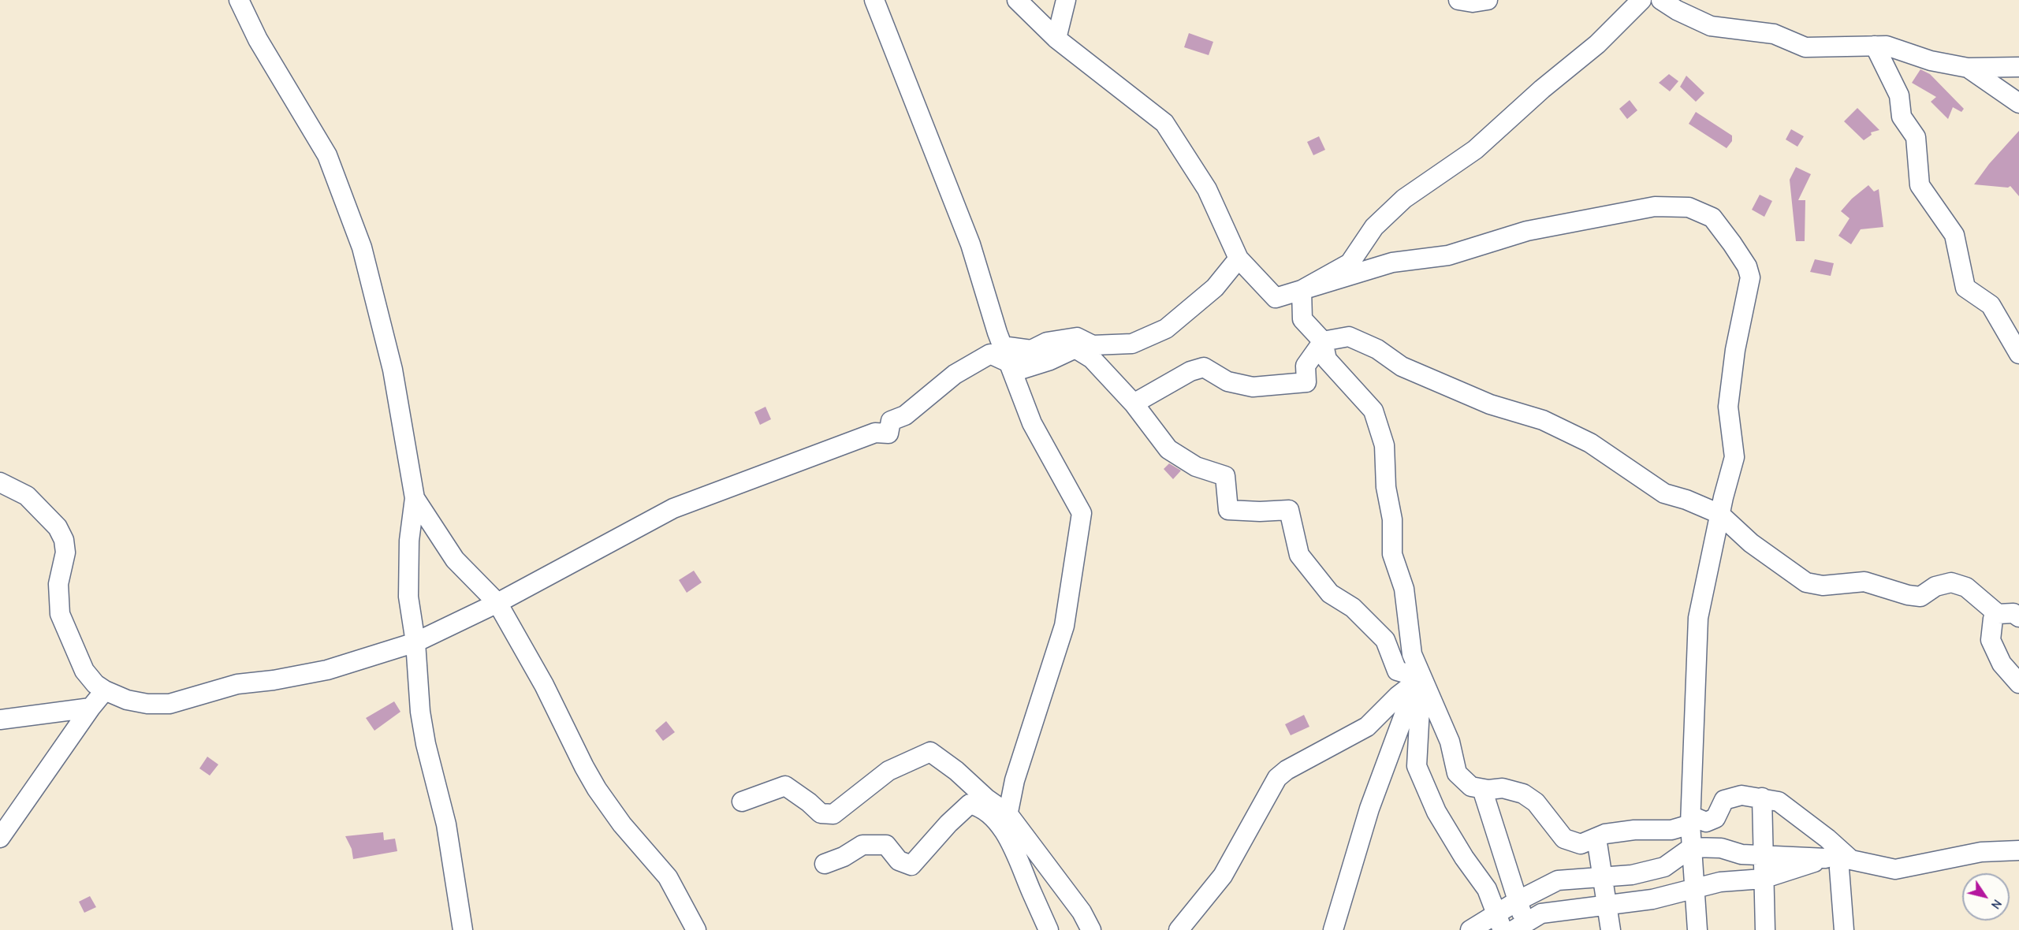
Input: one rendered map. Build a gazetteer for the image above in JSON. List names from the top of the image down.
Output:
{
  "north": "bottom right"
}
